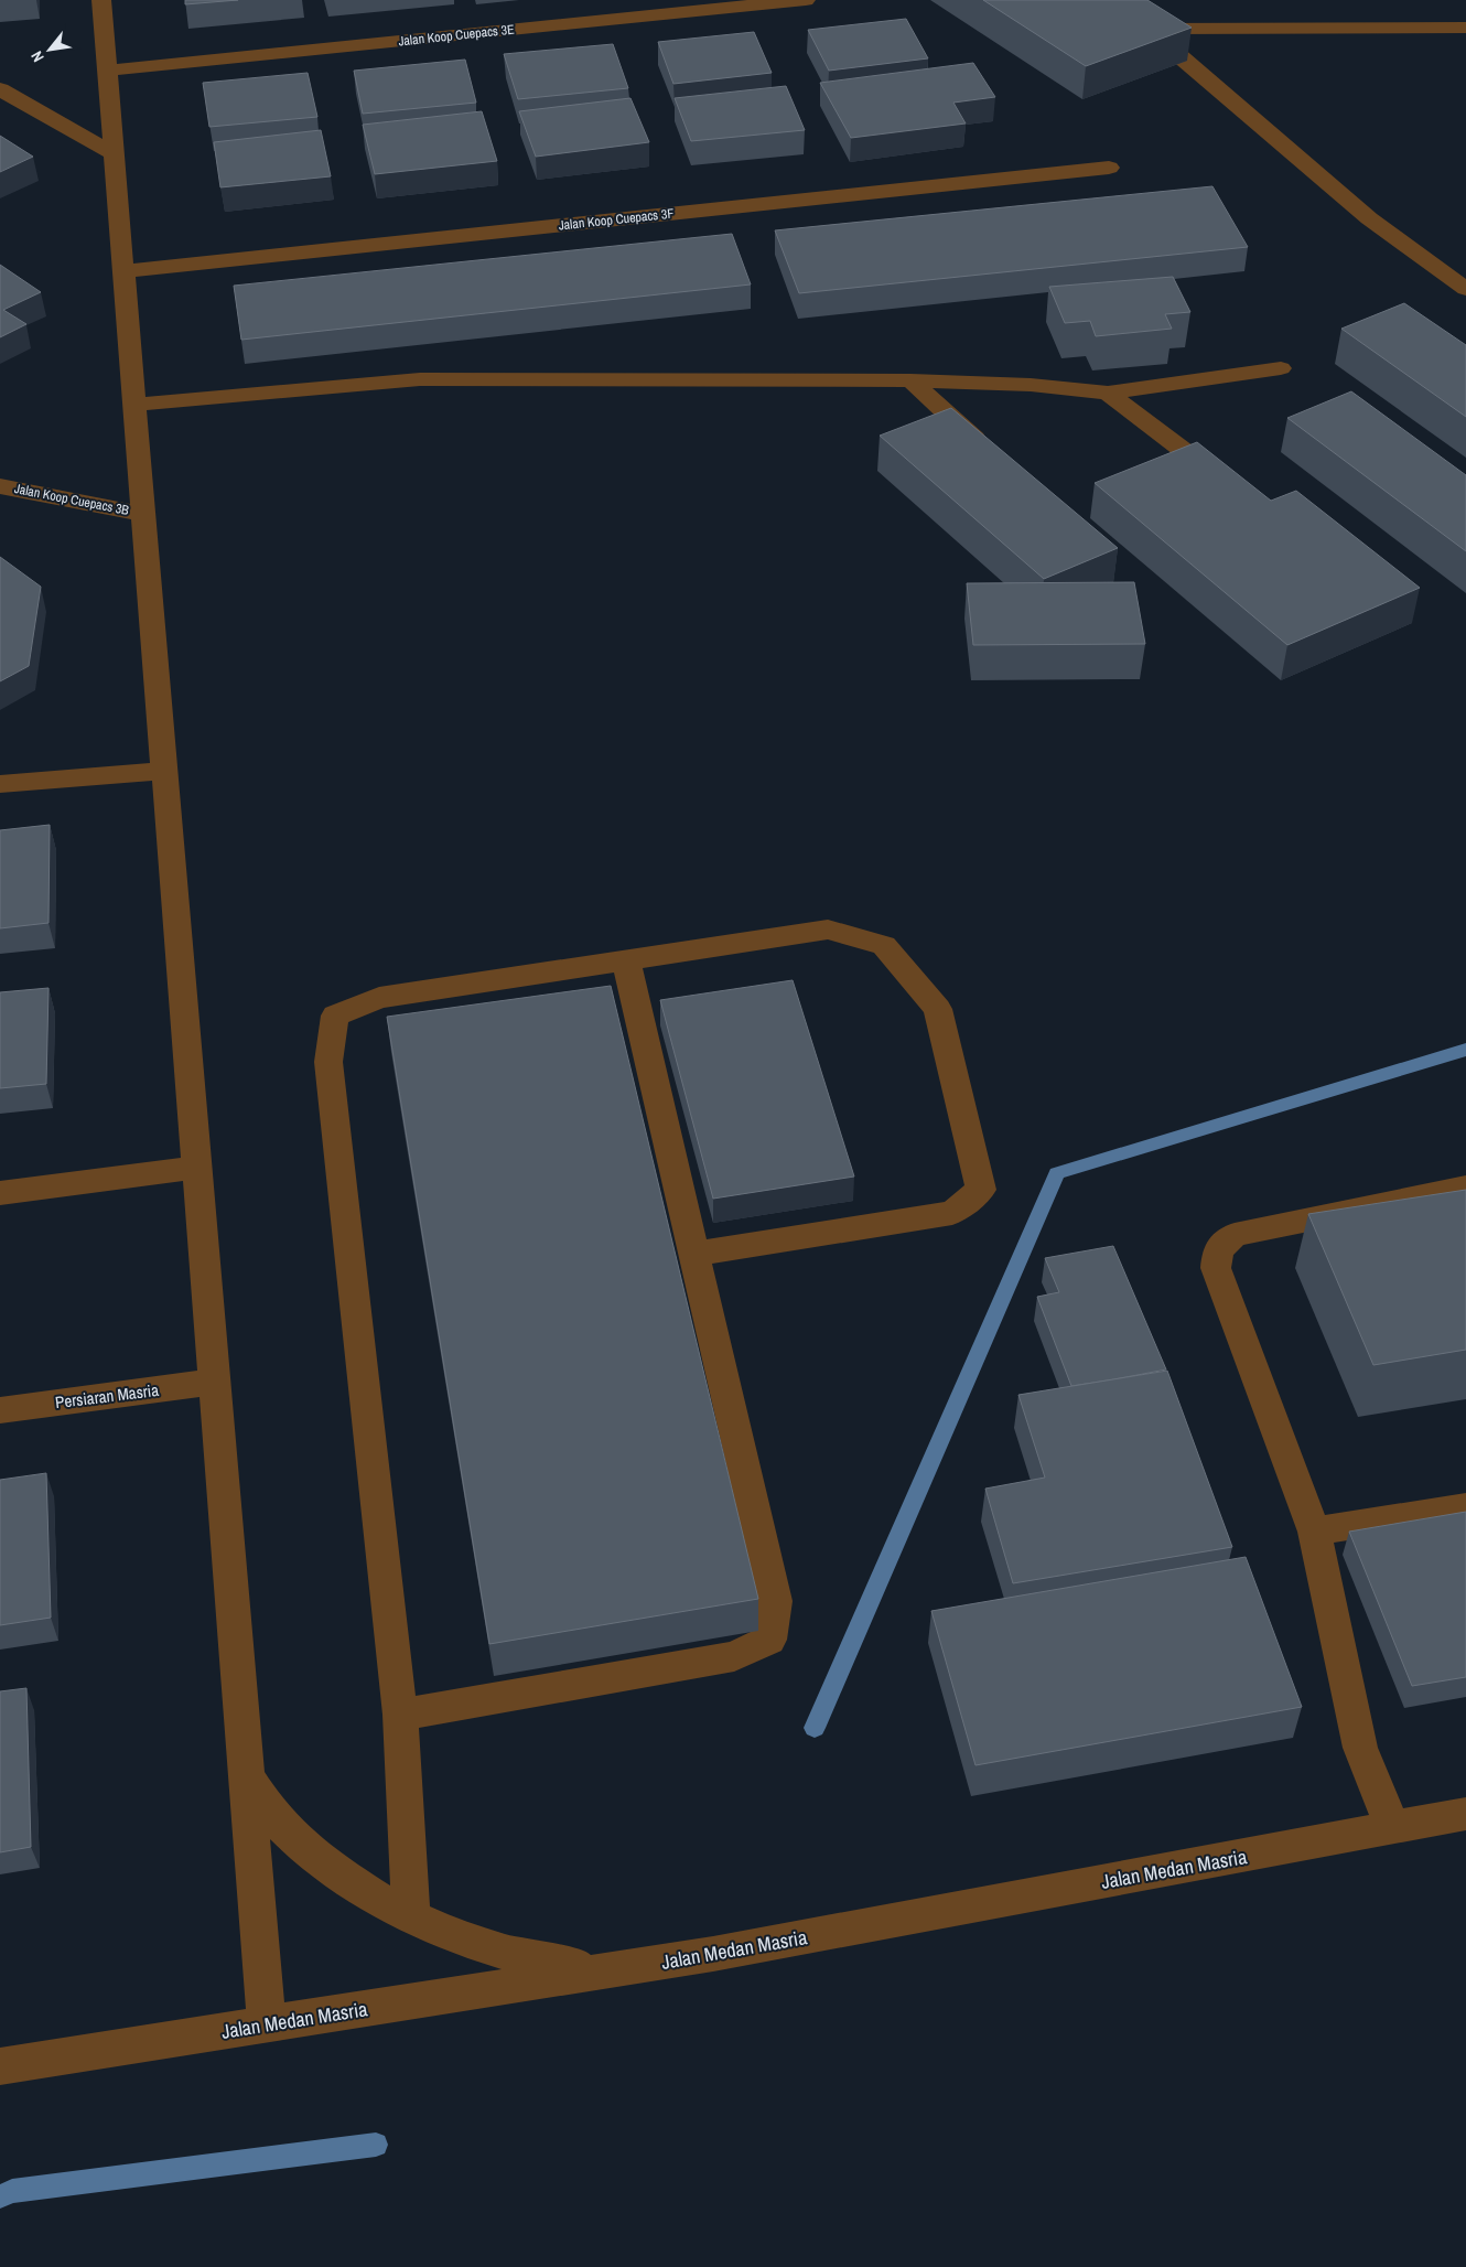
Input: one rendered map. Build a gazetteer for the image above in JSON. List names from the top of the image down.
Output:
{
  "streets": {
    "street": [
      "Jalan Koop Cuepacs 3E",
      "Jalan Koop Cuepacs 3F",
      "Jalan Koop Cuepacs 3B",
      "Persiaran Masria",
      "Jalan Medan Masria"
    ]
  },
  "north": "bottom left"
}
